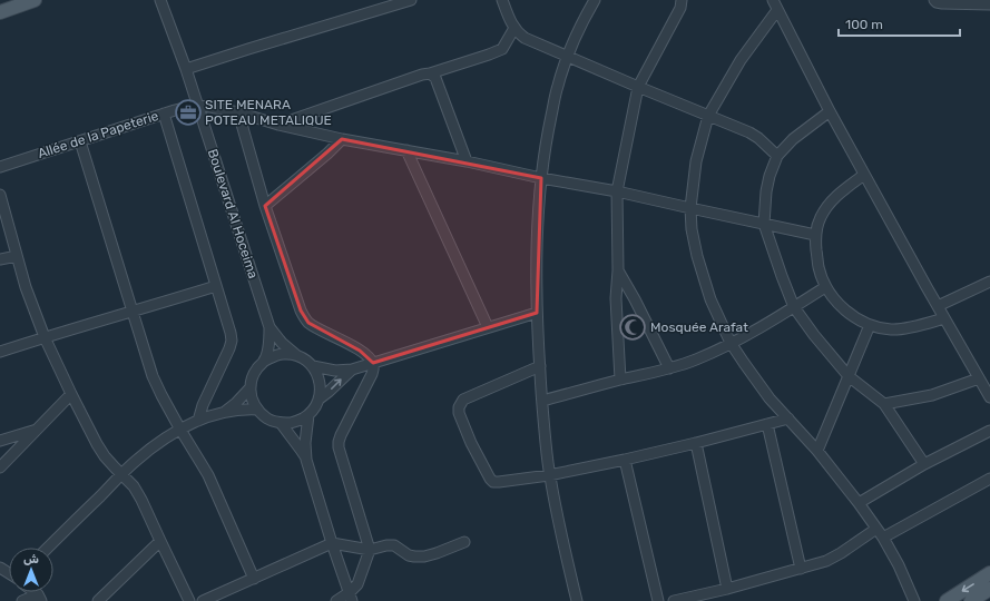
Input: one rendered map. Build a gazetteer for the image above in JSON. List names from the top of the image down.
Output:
{
  "streets": {
    "street": ["Allée de la Papeterie", "Boulevard Al Hoceima"]
  },
  "crossings": [
    ["Allée de la Papeterie", "Boulevard Al Hoceima"]
  ],
  "places": {
    "office": ["SITE MENARA POTEAU METALIQUE"],
    "mosque": ["Mosquée Arafat"]
  },
  "scale_bar": "100 m",
  "north": "top"
}
